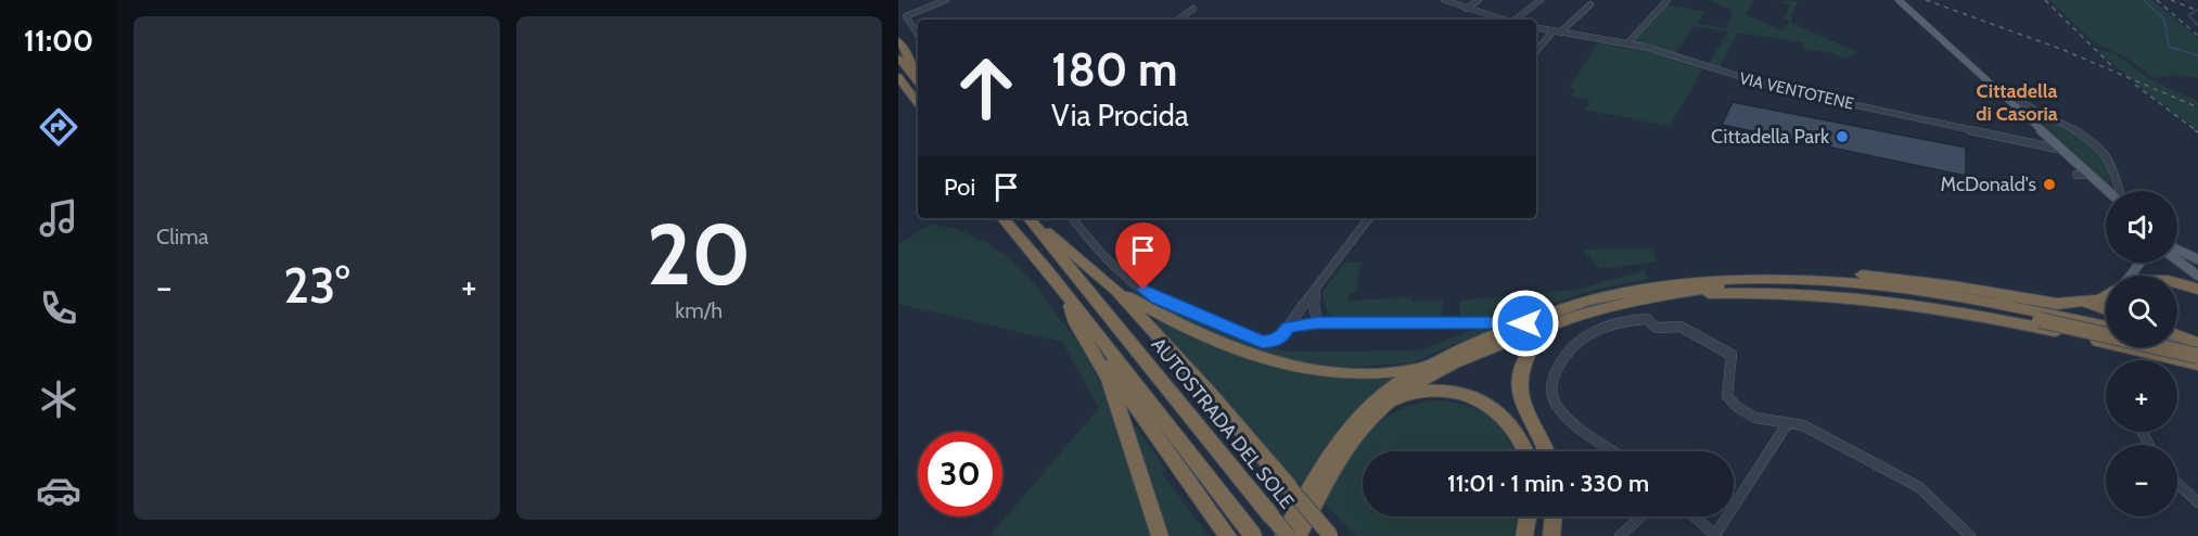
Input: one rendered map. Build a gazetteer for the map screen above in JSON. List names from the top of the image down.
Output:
{
  "streets": {
    "highway": ["AUTOSTRADA DEL SOLE"],
    "street": ["VIA VENTOTENE"]
  },
  "districts": ["Cittadella di Casoria"],
  "places": ["Cittadella Park", "McDonald's"],
  "page": {
    "tabs": "11:00",
    "tile": [
      "Clima",
      ["20", "km/h"]
    ],
    "turn": ["180 m", "Via Procida"],
    "then": "Poi",
    "map_buttons": ["+", "−"],
    "heat": ["−", "23°", "+"],
    "limit": "30",
    "trip": "11:01 · 1 min · 330 m"
  }
}
